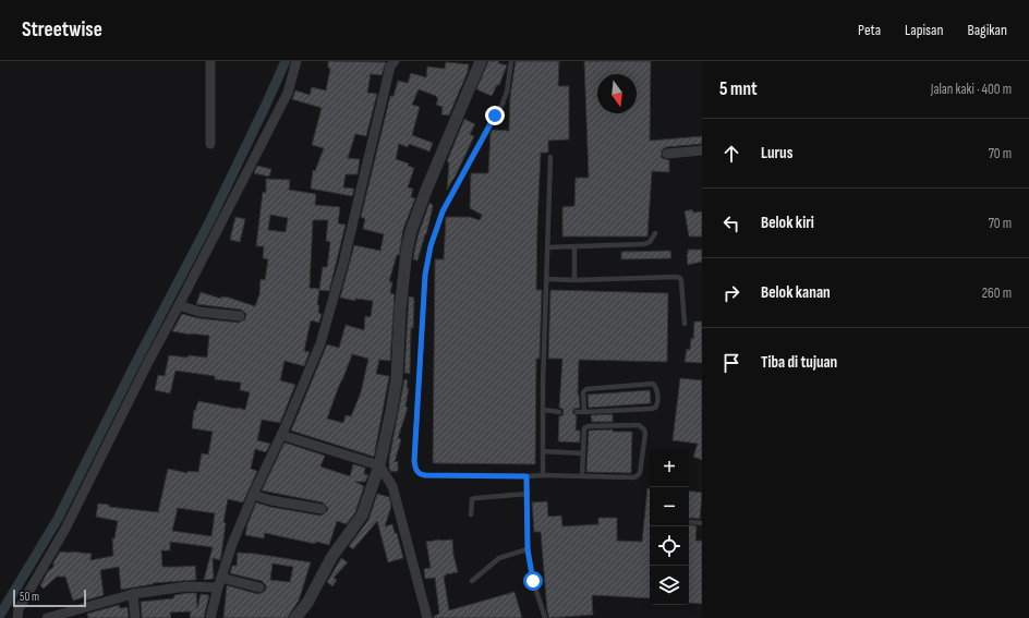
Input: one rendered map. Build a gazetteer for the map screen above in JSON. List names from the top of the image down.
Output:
{
  "scale_bar": "50 m",
  "north": "bottom",
  "page": {
    "header": "Streetwise",
    "nav": ["Peta", "Lapisan", "Bagikan"],
    "heading": ["5 mnt", "Jalan kaki · 400 m"],
    "list": [
      ["Lurus", "70 m"],
      ["Belok kiri", "70 m"],
      ["Belok kanan", "260 m"],
      "Tiba di tujuan"
    ],
    "map_buttons": ["+", "−"],
    "scale": "50 m"
  }
}
